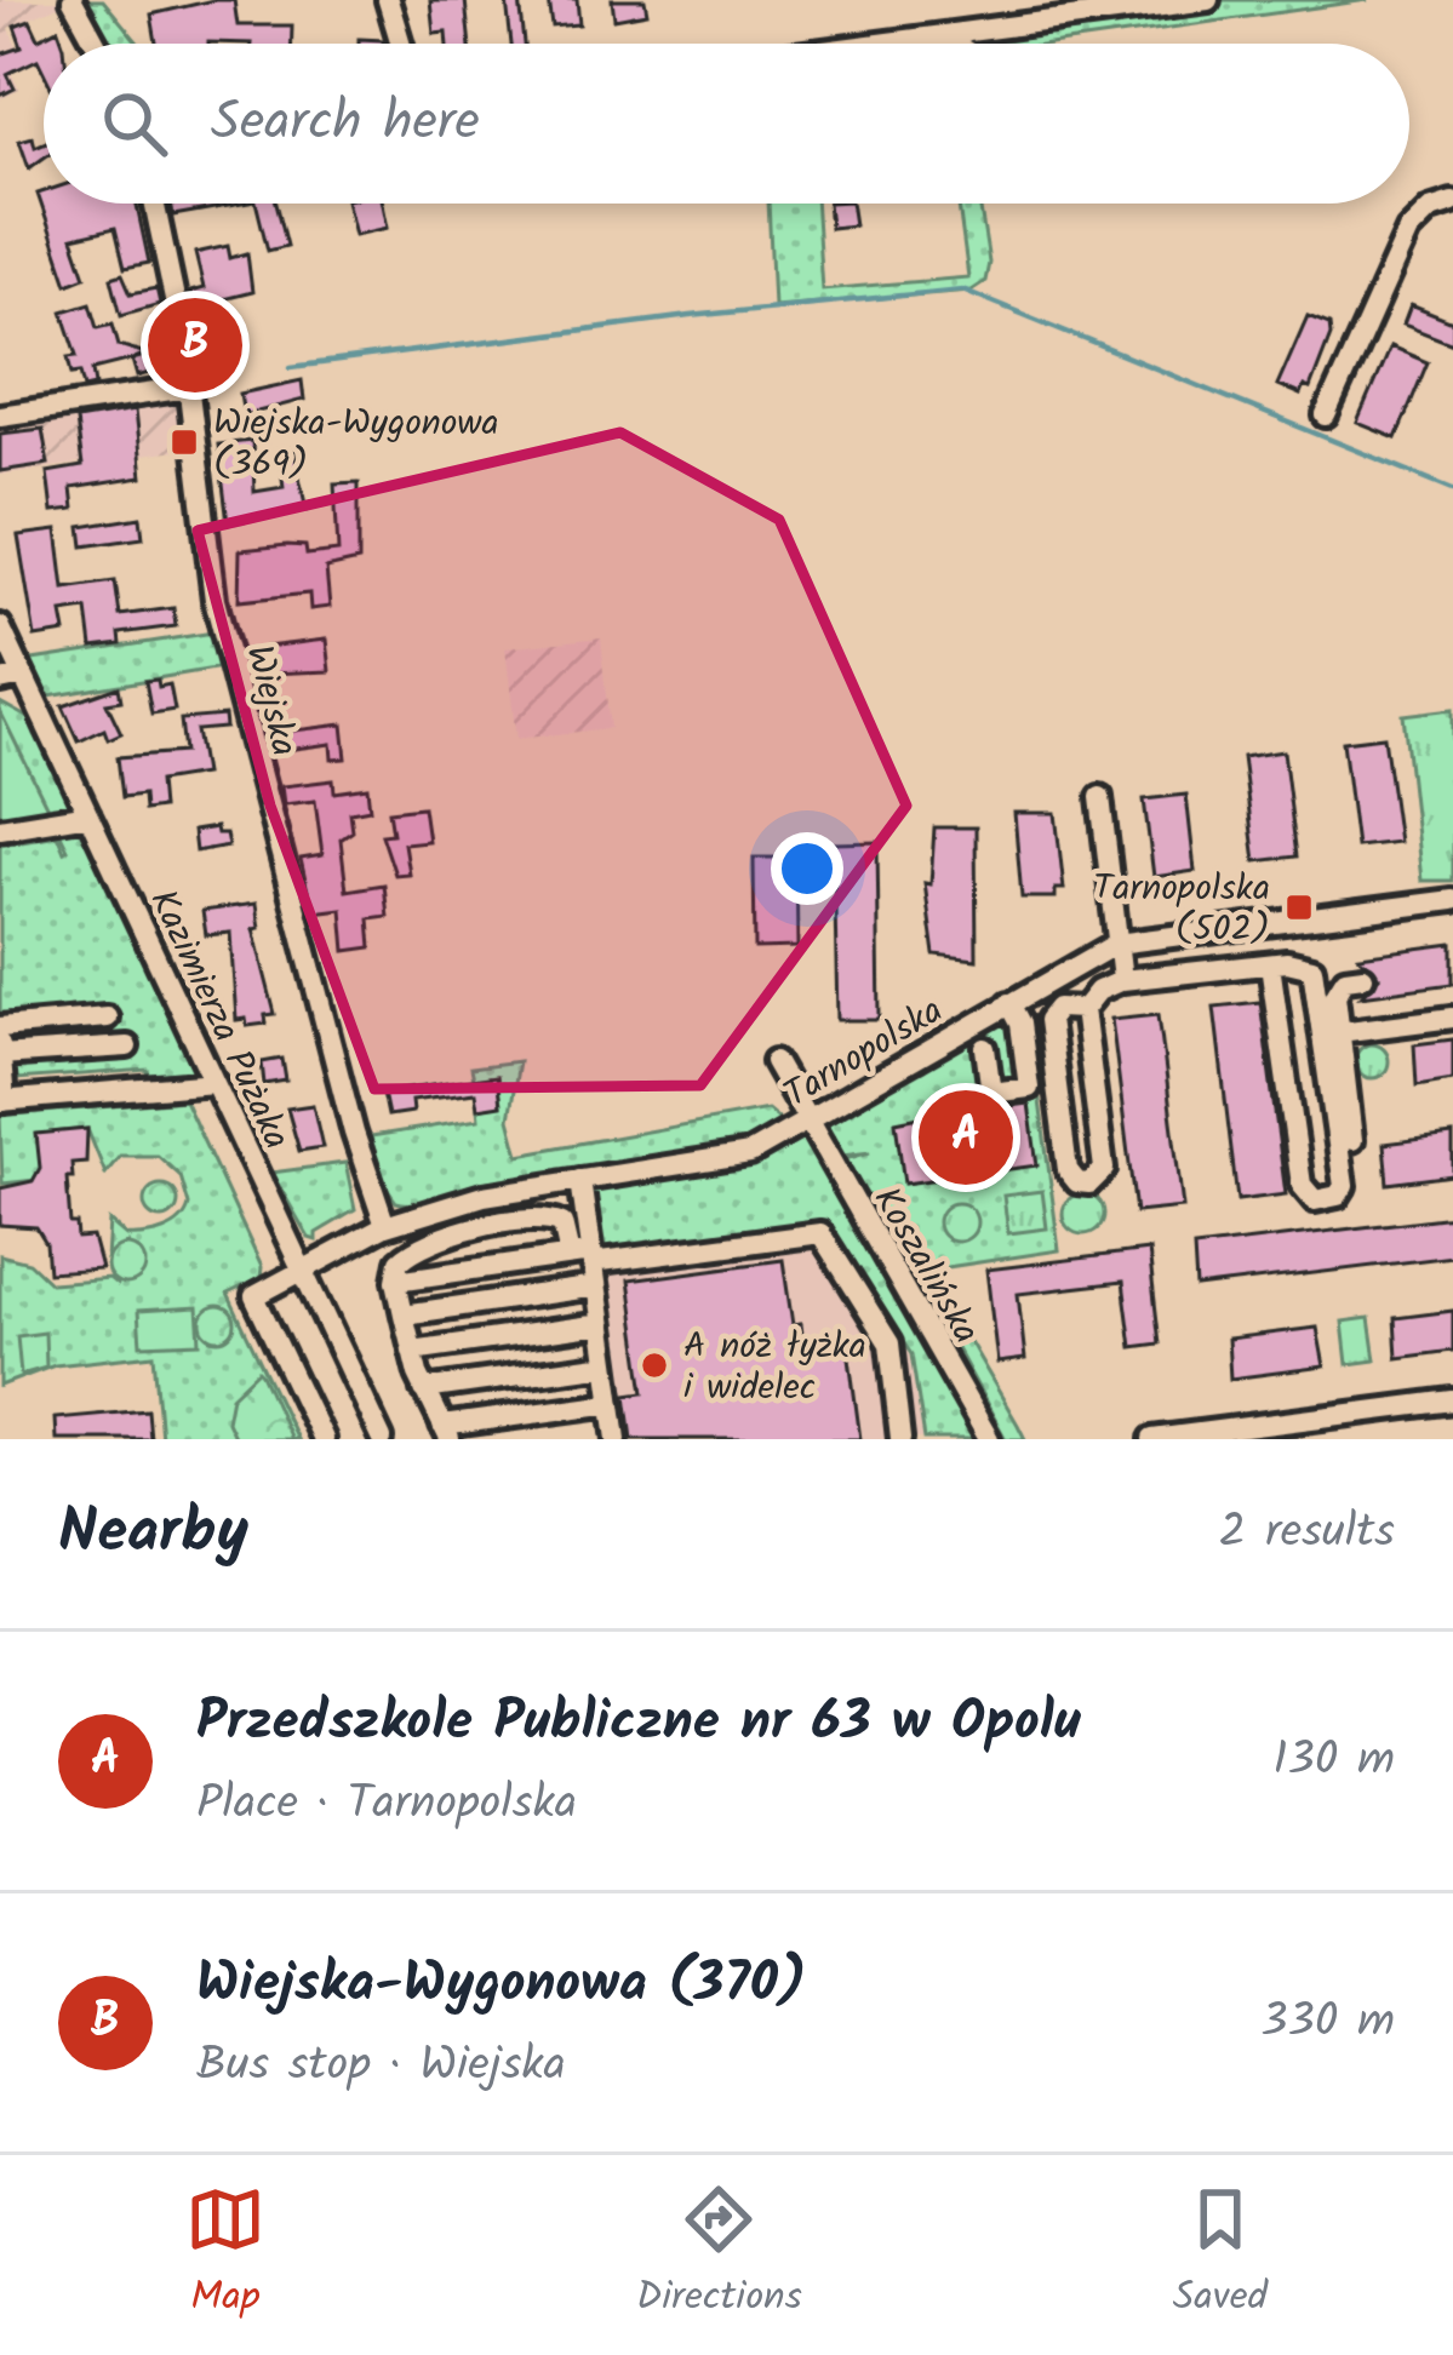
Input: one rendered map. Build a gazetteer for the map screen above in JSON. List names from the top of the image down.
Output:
{
  "streets": {
    "street": [
      "Wiejska",
      "Kazimierza Pużaka",
      "Tarnopolska",
      "Koszalińska"
    ]
  },
  "crossings": [
    ["Wiejska", "Tarnopolska"],
    ["Kazimierza Pużaka", "Tarnopolska"],
    ["Tarnopolska", "Koszalińska"]
  ],
  "places": {
    "transit": ["Wiejska-Wygonowa (369)", "Tarnopolska (502)"],
    "other": ["A nóż łyżka i widelec"]
  },
  "page": {
    "search": "Search here",
    "pins": ["B", "A"],
    "heading": ["Nearby", "2 results"],
    "list": [
      {
        "mark": "A",
        "name": "Przedszkole Publiczne nr 63 w Opolu",
        "note": "Place · Tarnopolska",
        "value": "130 m"
      },
      {
        "mark": "B",
        "name": "Wiejska-Wygonowa (370)",
        "note": "Bus stop · Wiejska",
        "value": "330 m"
      }
    ],
    "nav": ["Map", "Directions", "Saved"]
  }
}
